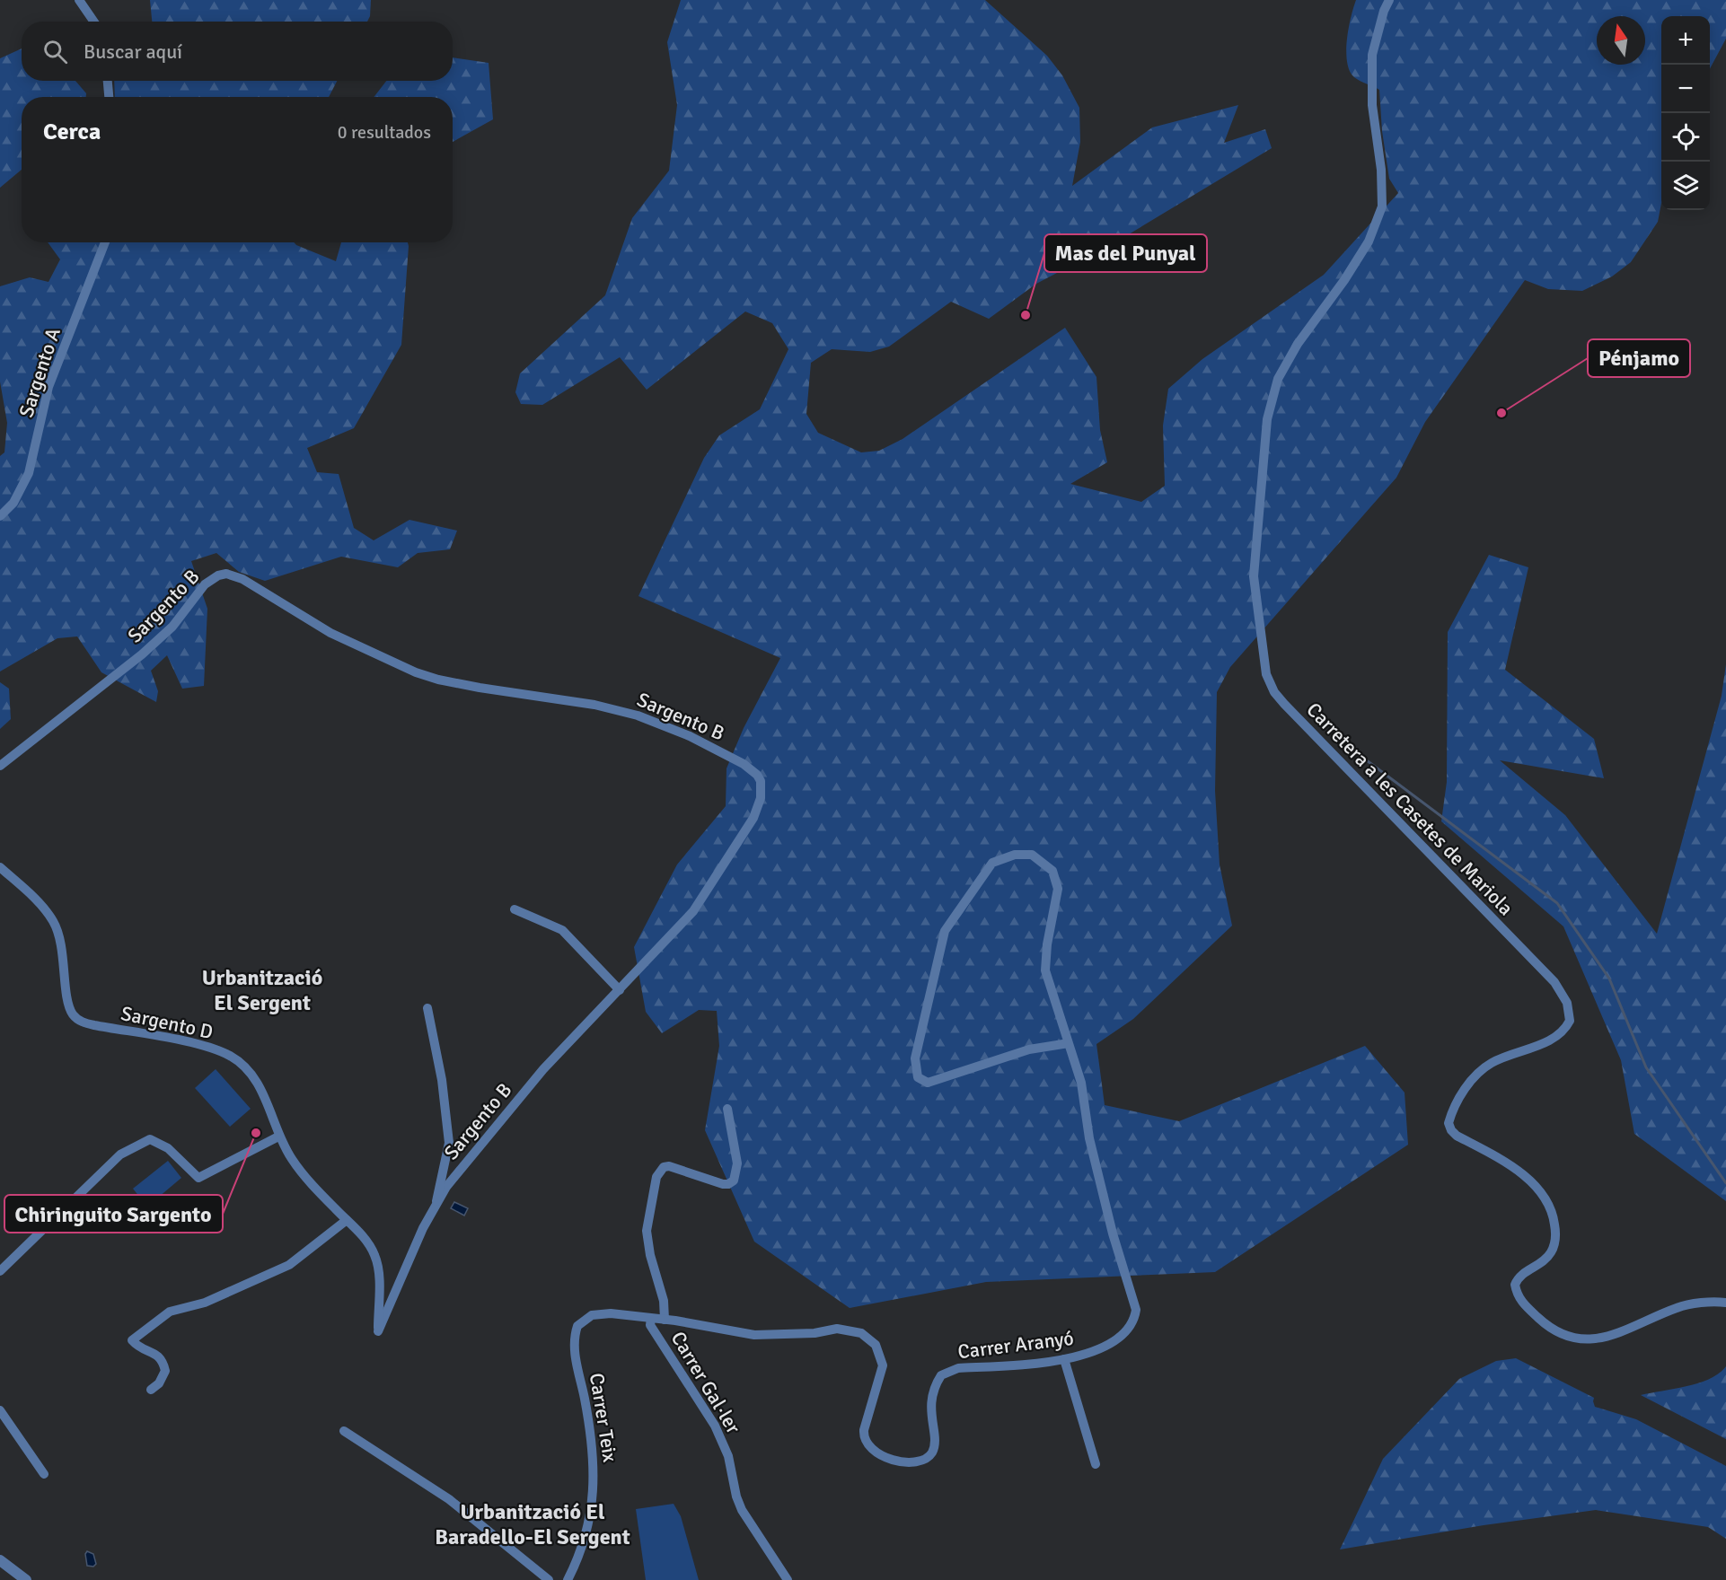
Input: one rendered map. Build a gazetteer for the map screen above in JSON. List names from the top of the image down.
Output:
{
  "streets": {
    "street": [
      "Sargento A",
      "Sargento B",
      "Carretera a les Casetes de Mariola",
      "Sargento D",
      "Carrer Aranyó",
      "Carrer Gal·ler",
      "Carrer Teix"
    ]
  },
  "crossings": [
    ["Sargento B", "Sargento D"],
    ["Carrer Aranyó", "Carrer Gal·ler"],
    ["Carrer Aranyó", "Carrer Teix"],
    ["Carrer Gal·ler", "Carrer Teix"]
  ],
  "districts": ["Urbanització El Sergent", "Urbanització El Baradello-El Sergent"],
  "places": ["Mas del Punyal", "Pénjamo", "Chiringuito Sargento"],
  "north": "top",
  "page": {
    "map_buttons": ["+", "−"],
    "search": "Buscar aquí",
    "heading": ["Cerca", "0 resultados"]
  }
}
